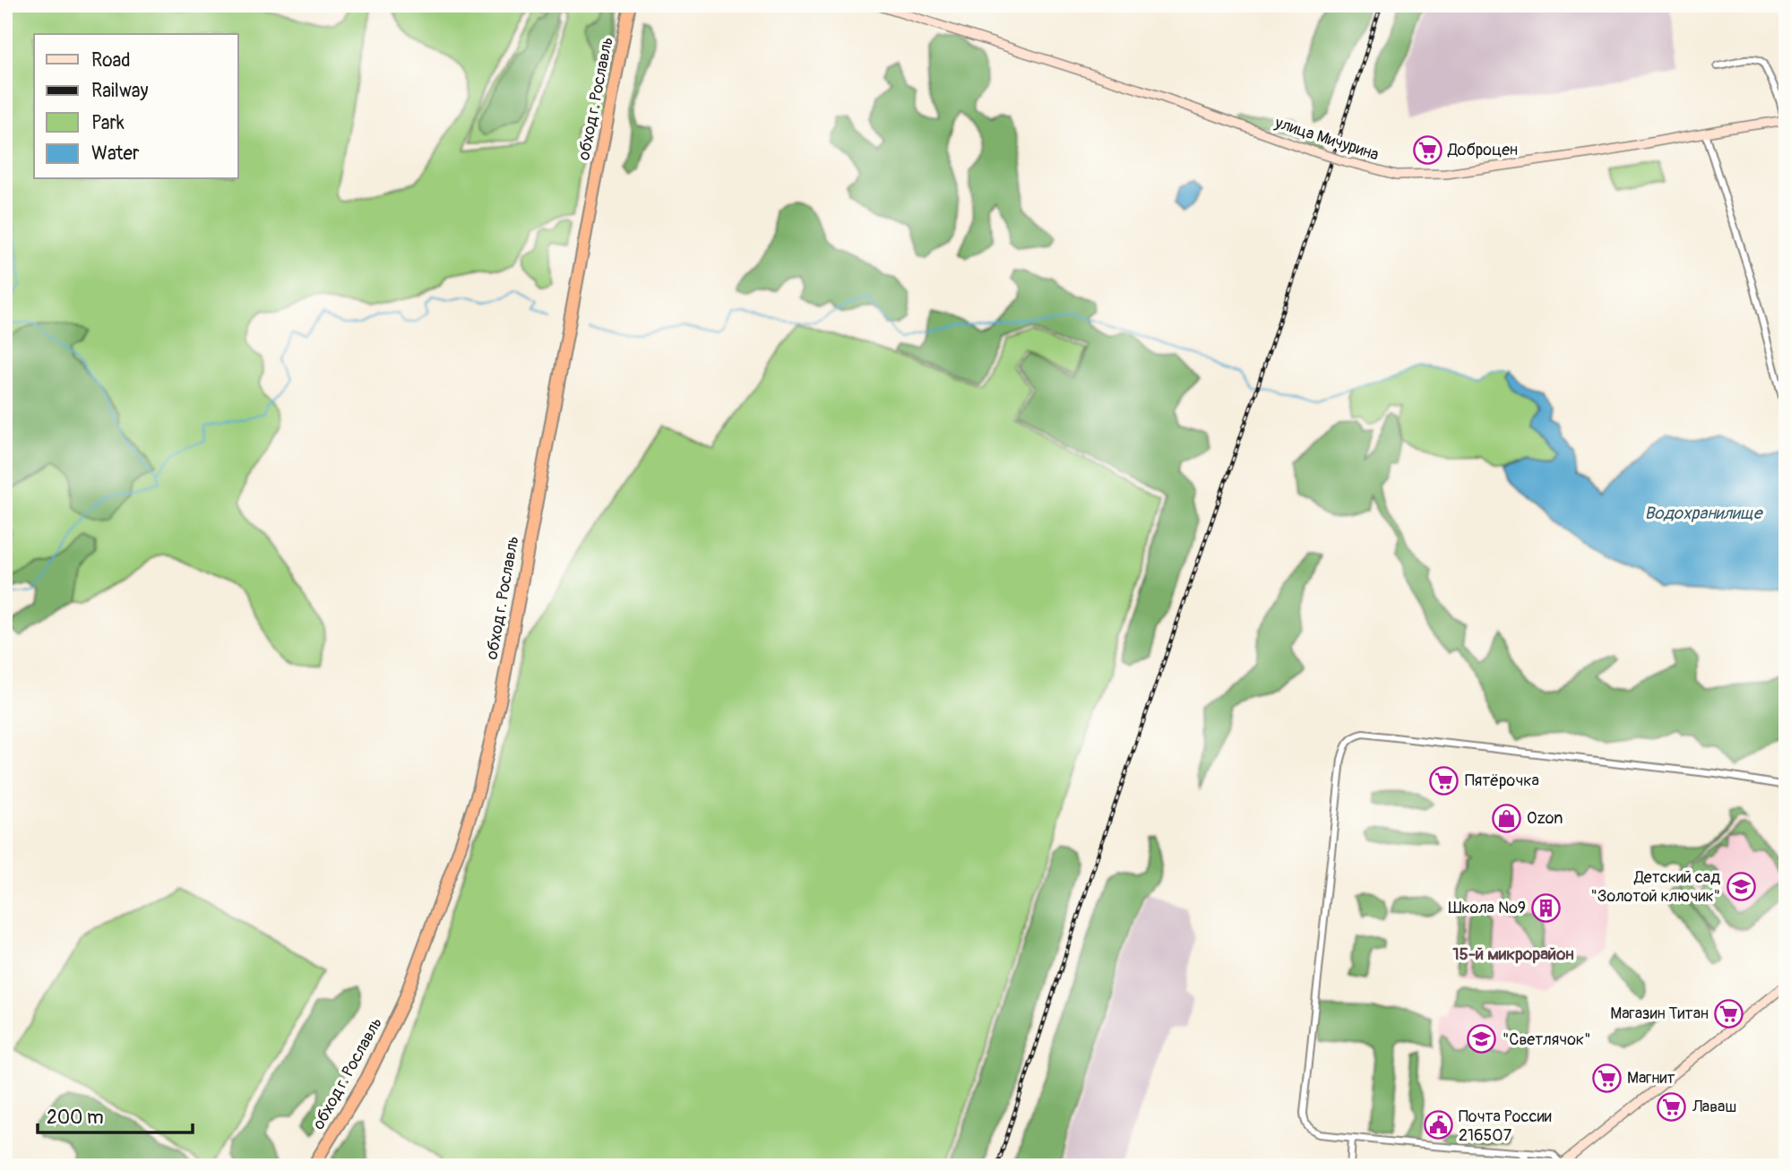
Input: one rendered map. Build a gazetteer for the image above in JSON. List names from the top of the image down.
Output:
{
  "streets": {
    "highway": ["обход г. Рославль"],
    "main road": ["улица Мичурина"]
  },
  "districts": ["15-й микрорайон"],
  "water": ["Водохранилище"],
  "places": {
    "supermarket": [
      "Доброцен",
      "Пятёрочка",
      "Магазин Титан",
      "Магнит",
      "Лаваш"
    ],
    "shop": ["Ozon"],
    "school or university": ["Детский сад \"Золотой ключик\"", "\"Светлячок\""],
    "building": ["Школа №9"],
    "public building": ["Почта России 216507"]
  },
  "legend": [
    "Road",
    "Railway",
    "Park",
    "Water"
  ],
  "scale_bar": "200 m"
}
